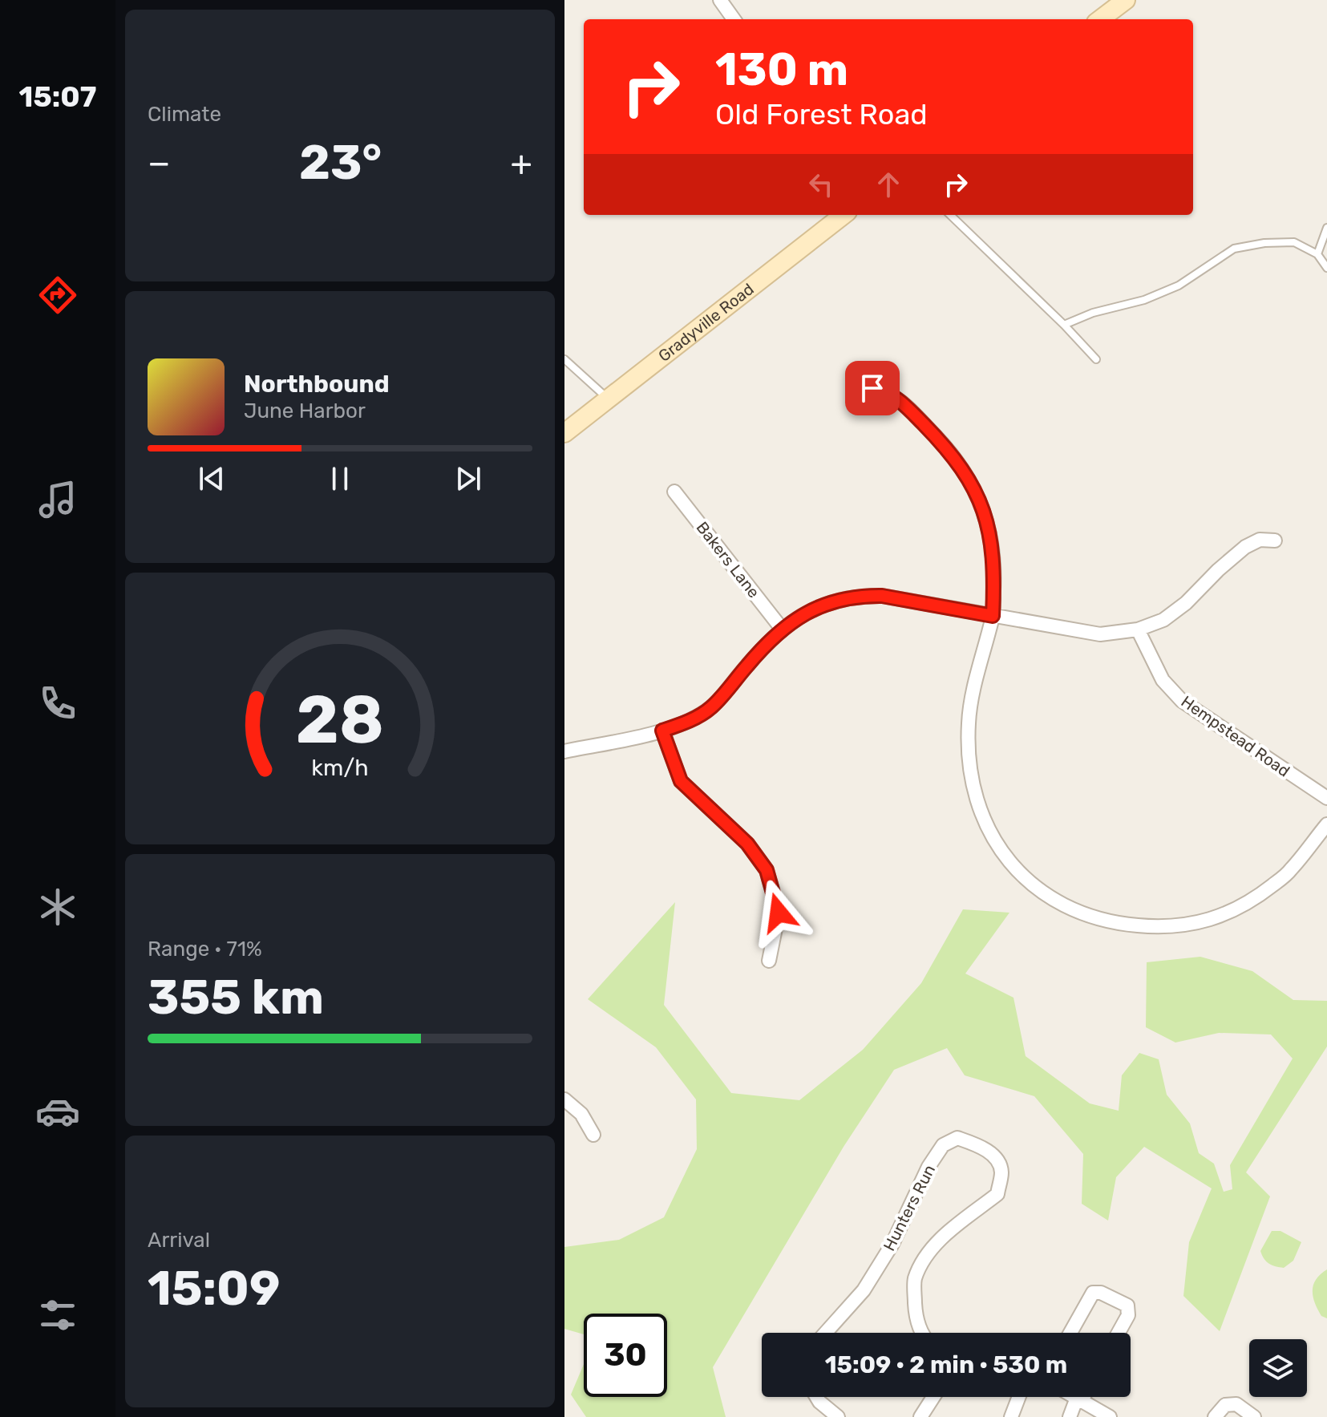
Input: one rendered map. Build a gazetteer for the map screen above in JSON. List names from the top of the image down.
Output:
{
  "streets": {
    "street": [
      "Gradyville Road",
      "Bakers Lane",
      "Hempstead Road",
      "Hunters Run"
    ]
  },
  "page": {
    "tabs": "15:07",
    "tile": [
      "Climate",
      ["Range · 71%", "355 km"],
      ["Arrival", "15:09"]
    ],
    "turn": ["130 m", "Old Forest Road"],
    "heat": ["−", "23°", "+"],
    "song": ["Northbound", "June Harbor"],
    "limit": "30",
    "trip": "15:09 · 2 min · 530 m",
    "gauge": ["28", "km/h"]
  }
}
